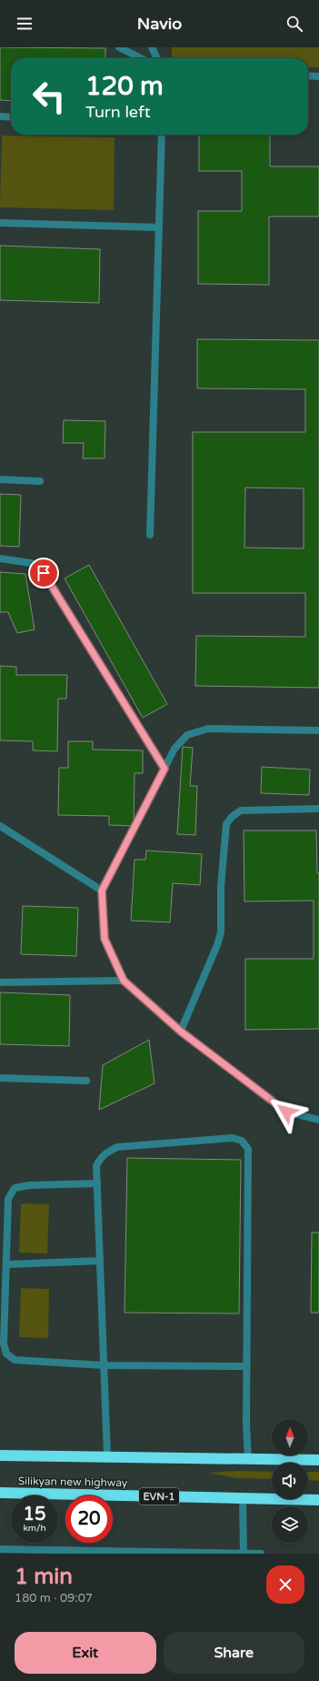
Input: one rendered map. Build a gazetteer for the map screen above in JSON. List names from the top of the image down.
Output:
{
  "streets": {
    "highway": ["Silikyan new highway", "EVN-1"]
  },
  "north": "top",
  "page": {
    "header": "Navio",
    "turn": ["120 m", "Turn left"],
    "speed": "15 km/h",
    "limit": "20",
    "heading": ["1 min", "180 m · 09:07"],
    "buttons": ["Exit", "Share"]
  }
}
